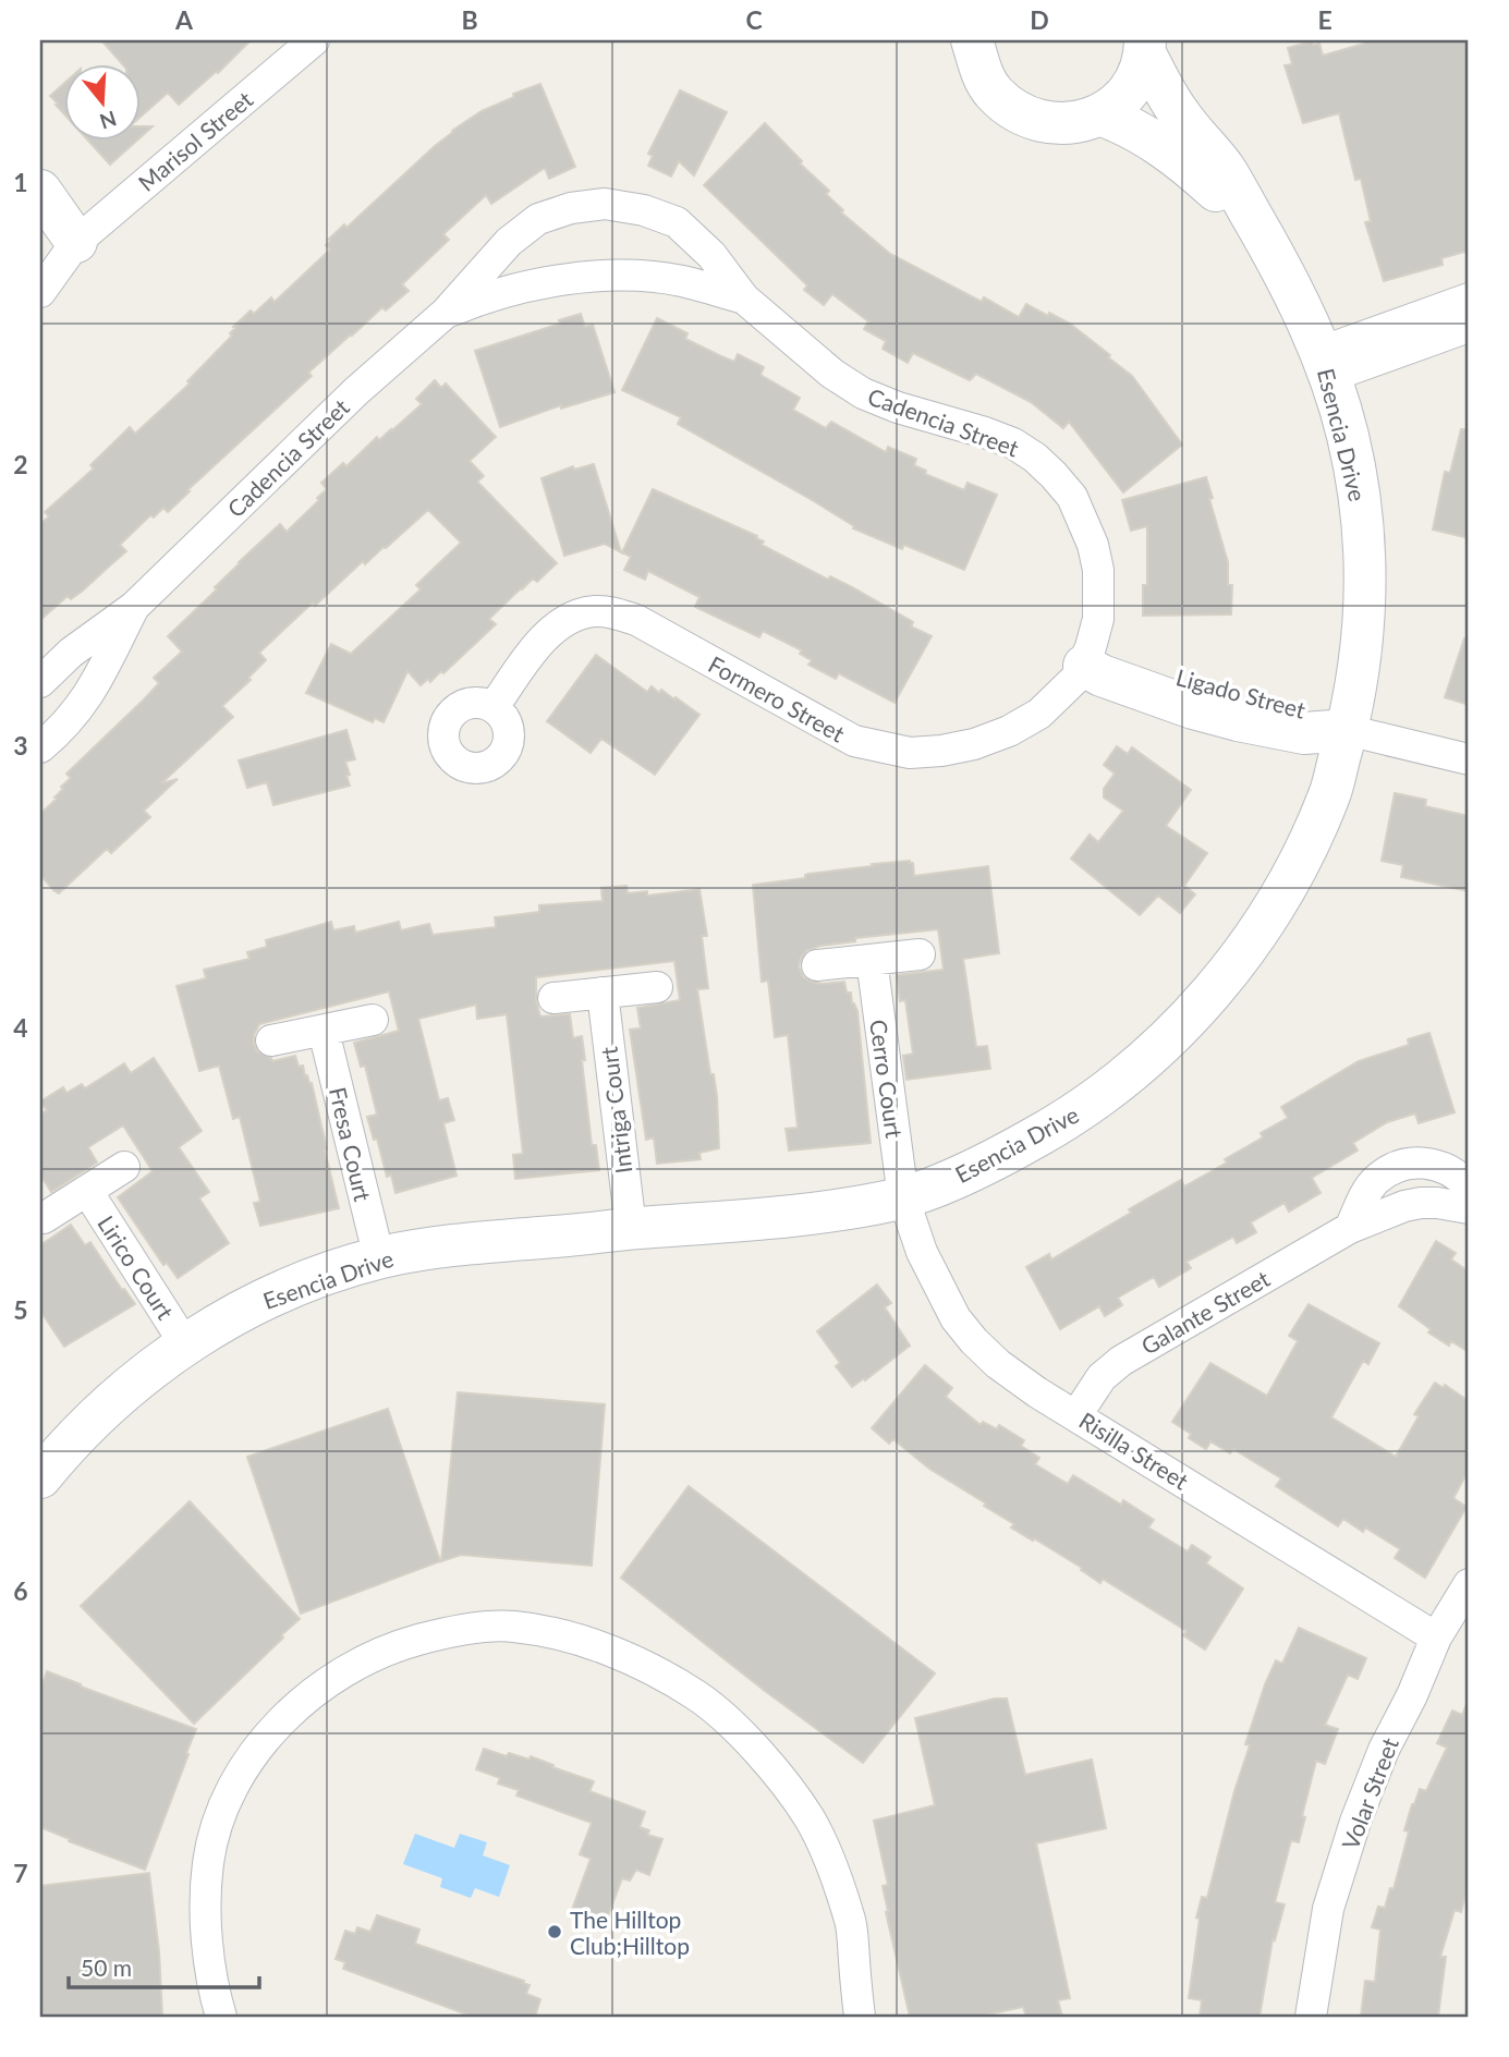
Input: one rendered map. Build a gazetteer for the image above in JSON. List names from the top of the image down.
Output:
{
  "streets": {
    "street": [
      "Marisol Street",
      "Cadencia Street",
      "Esencia Drive",
      "Ligado Street",
      "Formero Street",
      "Cerro Court",
      "Intriga Court",
      "Fresa Court",
      "Lirico Court",
      "Galante Street",
      "Risilla Street",
      "Volar Street"
    ]
  },
  "crossings": [
    ["Cadencia Street", "Ligado Street"],
    ["Cadencia Street", "Formero Street"],
    ["Esencia Drive", "Ligado Street"],
    ["Esencia Drive", "Cerro Court"],
    ["Esencia Drive", "Intriga Court"],
    ["Esencia Drive", "Fresa Court"],
    ["Esencia Drive", "Lirico Court"],
    ["Esencia Drive", "Risilla Street"],
    ["Ligado Street", "Formero Street"],
    ["Cerro Court", "Risilla Street"],
    ["Galante Street", "Risilla Street"],
    ["Risilla Street", "Volar Street"]
  ],
  "places": ["The Hilltop Club;Hilltop"],
  "scale_bar": "50 m",
  "north": "bottom",
  "grid": {
    "columns": [
      "A",
      "B",
      "C",
      "D",
      "E"
    ],
    "rows": [
      "1",
      "2",
      "3",
      "4",
      "5",
      "6",
      "7"
    ]
  }
}
